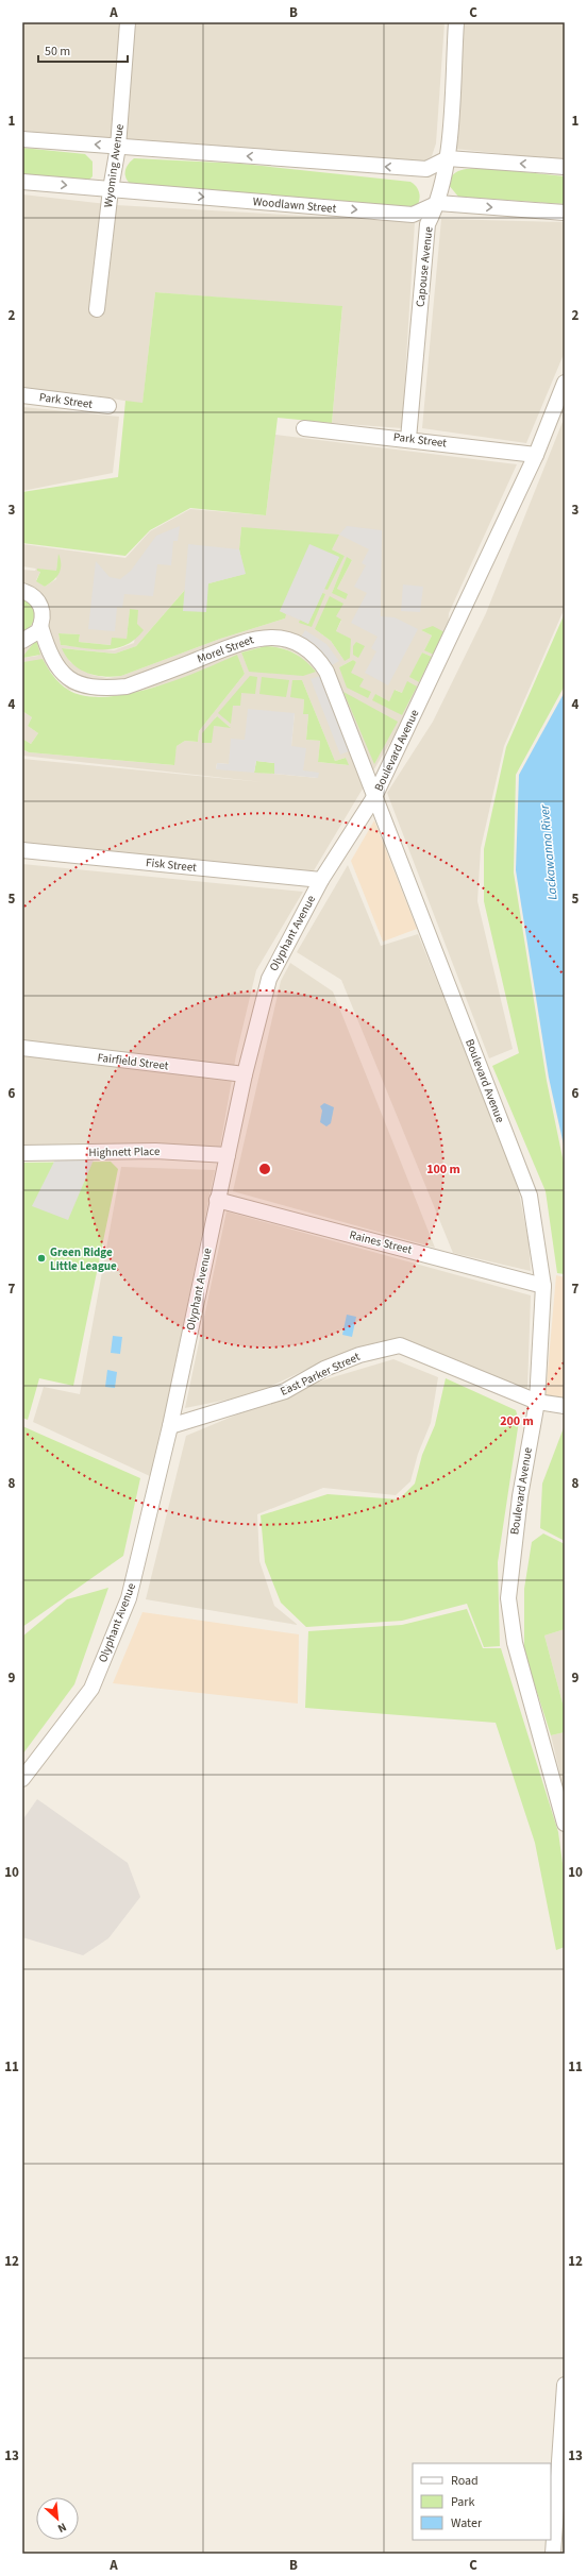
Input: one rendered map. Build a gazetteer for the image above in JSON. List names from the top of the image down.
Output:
{
  "streets": {
    "street": [
      "Wyoming Avenue",
      "Woodlawn Street",
      "Capouse Avenue",
      "Park Street",
      "Morel Street",
      "Boulevard Avenue",
      "Fisk Street",
      "Olyphant Avenue",
      "Fairfield Street",
      "Highnett Place",
      "Raines Street",
      "East Parker Street"
    ]
  },
  "crossings": [
    ["Wyoming Avenue", "Woodlawn Street"],
    ["Woodlawn Street", "Capouse Avenue"],
    ["Capouse Avenue", "Park Street"],
    ["Park Street", "Boulevard Avenue"],
    ["Morel Street", "Boulevard Avenue"],
    ["Morel Street", "Olyphant Avenue"],
    ["Boulevard Avenue", "Olyphant Avenue"],
    ["Boulevard Avenue", "Raines Street"],
    ["Boulevard Avenue", "East Parker Street"],
    ["Fisk Street", "Olyphant Avenue"],
    ["Olyphant Avenue", "Fairfield Street"],
    ["Olyphant Avenue", "Highnett Place"],
    ["Olyphant Avenue", "Raines Street"],
    ["Olyphant Avenue", "East Parker Street"]
  ],
  "water": ["Lackawanna River"],
  "places": ["Green Ridge Little League"],
  "legend": ["Road", "Park", "Water"],
  "scale_bar": "50 m",
  "north": "bottom right",
  "grid": {
    "columns": ["A", "B", "C"],
    "rows": [
      "1",
      "2",
      "3",
      "4",
      "5",
      "6",
      "7",
      "8",
      "9",
      "10",
      "11",
      "12",
      "13"
    ]
  },
  "rings": ["100 m", "200 m"]
}
